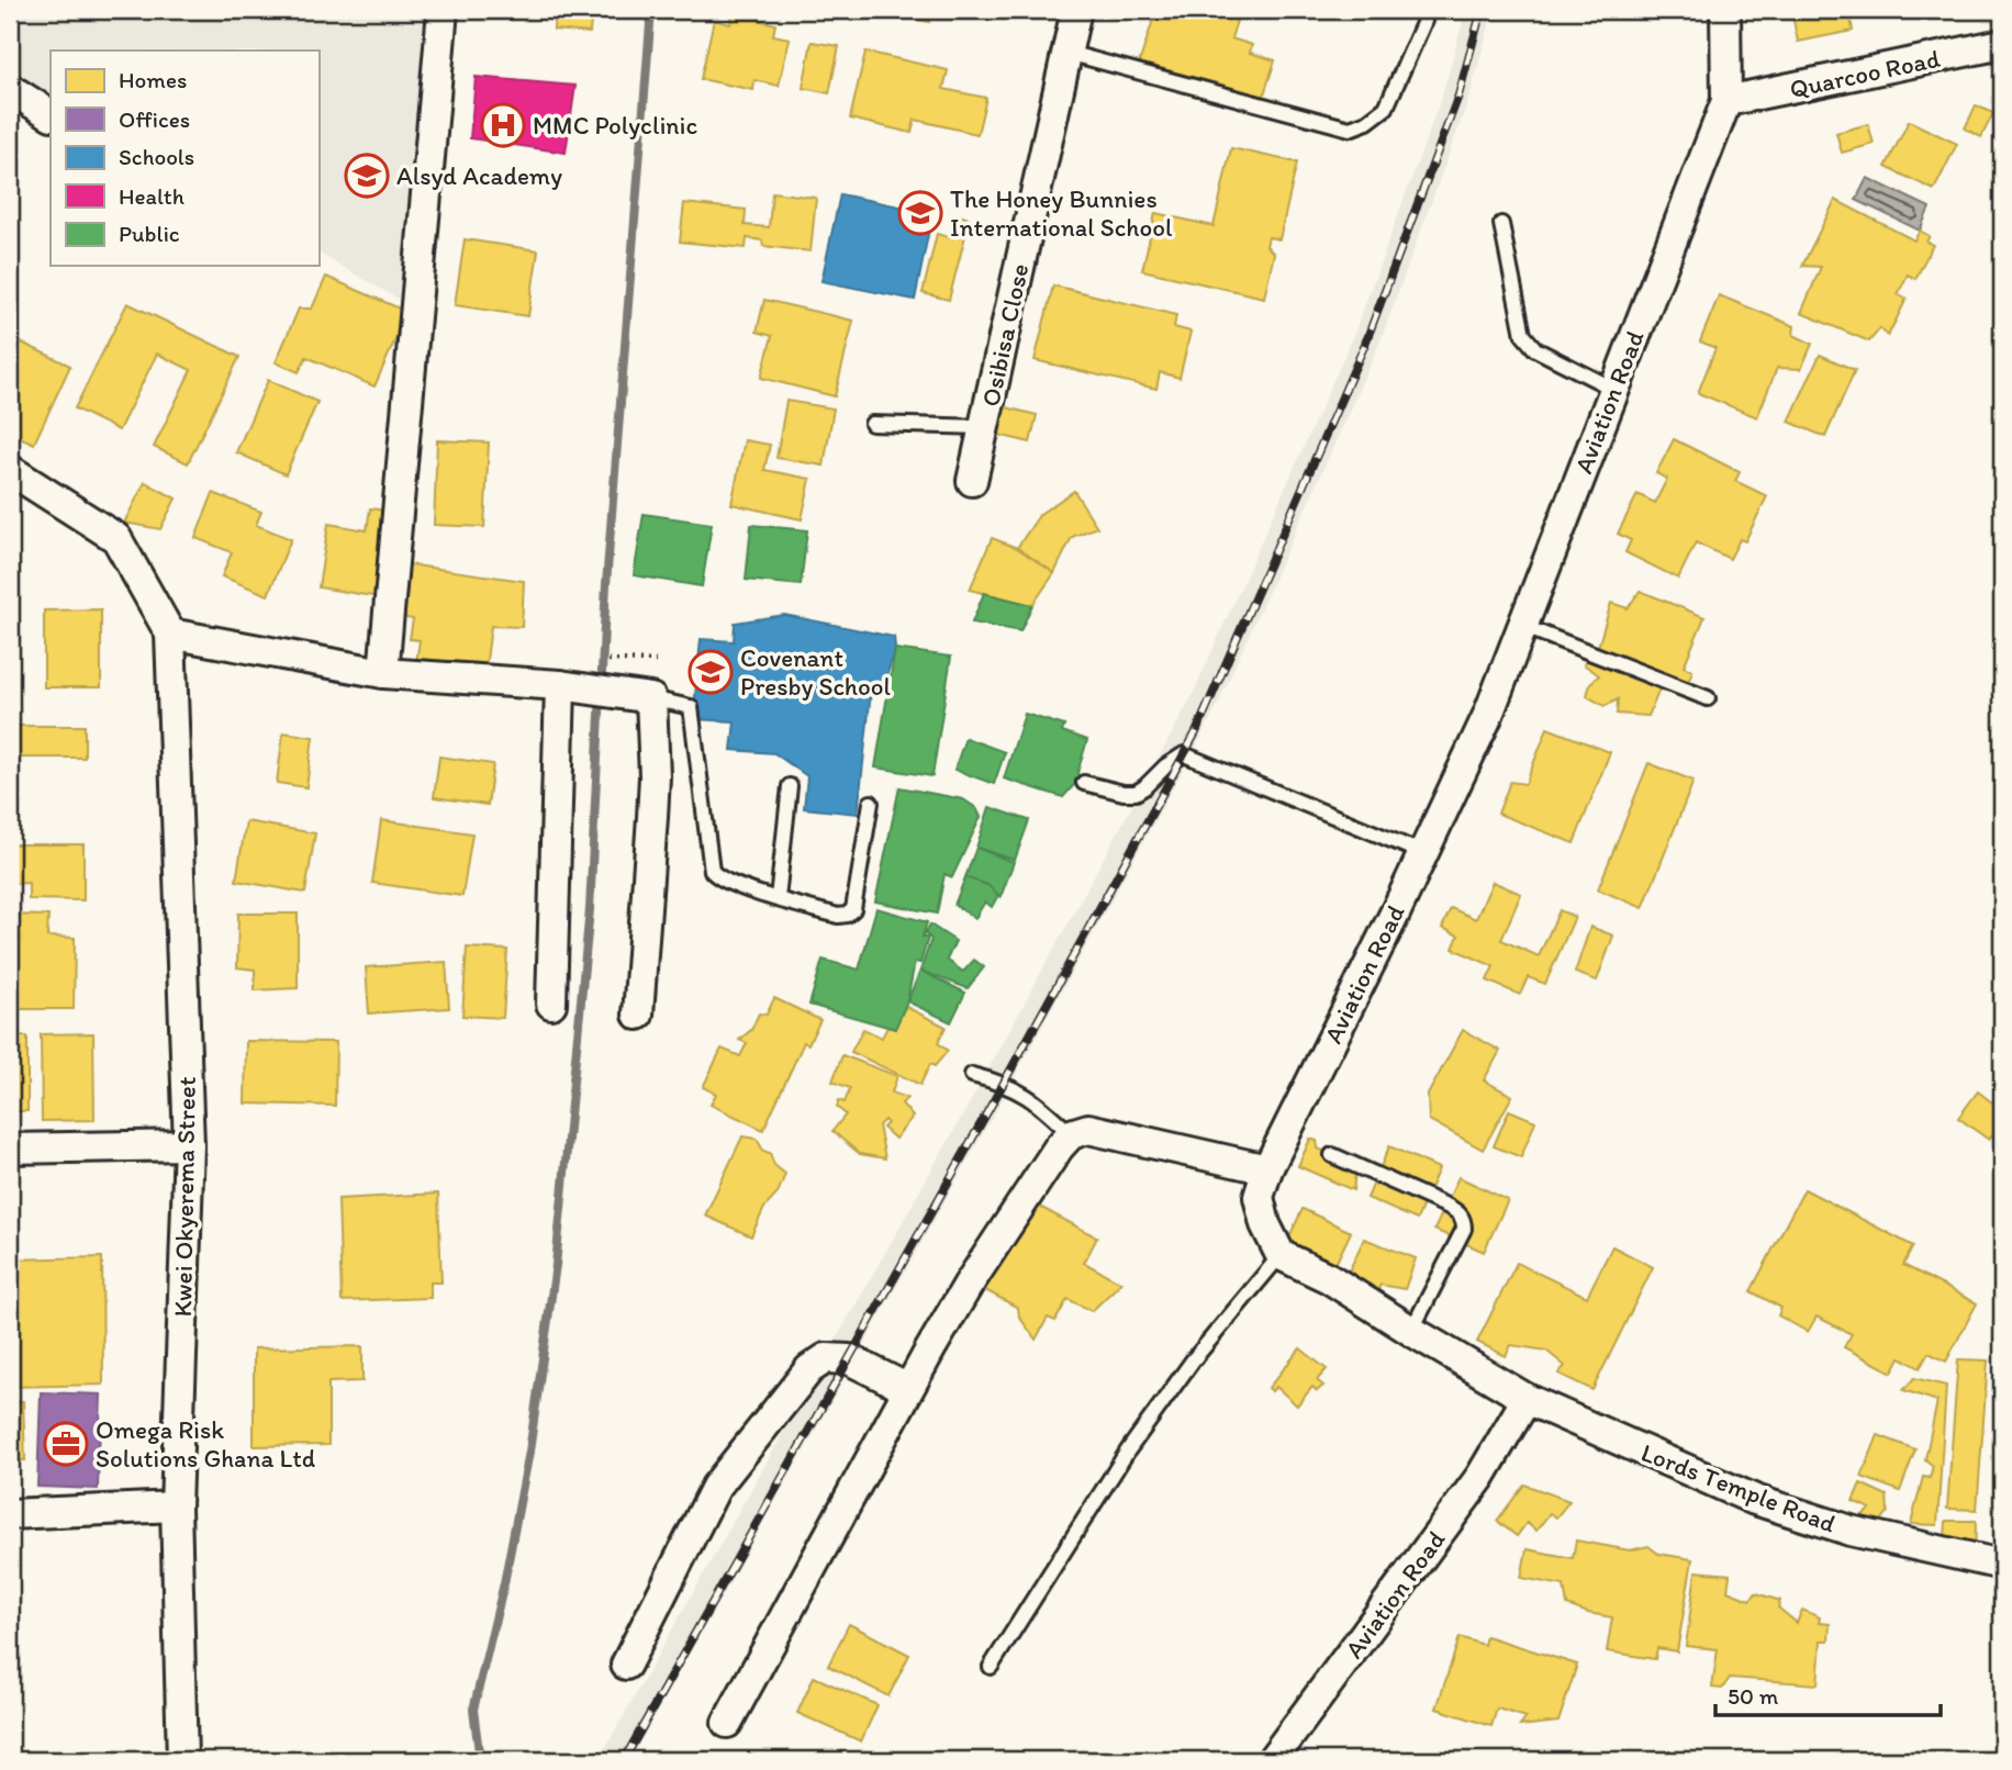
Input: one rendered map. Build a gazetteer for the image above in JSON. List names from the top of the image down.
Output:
{
  "streets": {
    "street": [
      "Quarcoo Road",
      "Osibisa Close",
      "Aviation Road",
      "Kwei Okyerema Street",
      "Lords Temple Road"
    ]
  },
  "crossings": [
    ["Quarcoo Road", "Aviation Road"],
    ["Aviation Road", "Lords Temple Road"]
  ],
  "places": {
    "hospital": ["MMC Polyclinic"],
    "school or university": ["Alsyd Academy", "The Honey Bunnies International School", "Covenant Presby School"],
    "office": ["Omega Risk Solutions Ghana Ltd"]
  },
  "legend": [
    "Homes",
    "Offices",
    "Schools",
    "Health",
    "Public"
  ],
  "scale_bar": "50 m"
}
